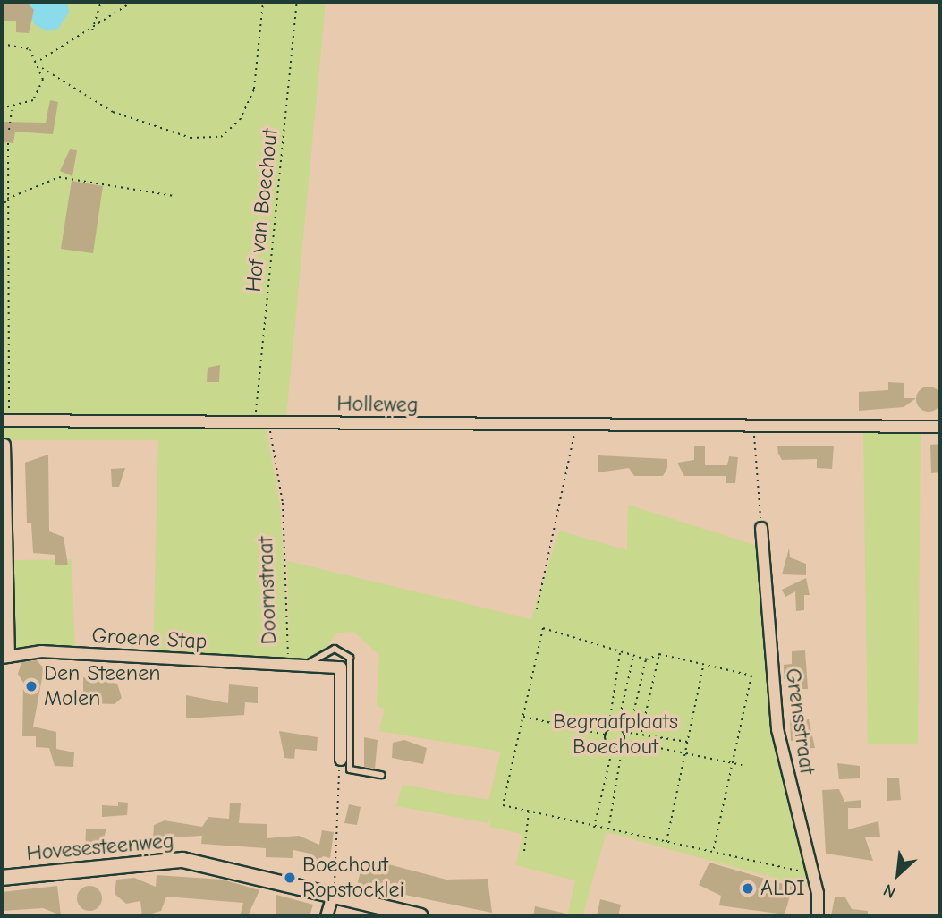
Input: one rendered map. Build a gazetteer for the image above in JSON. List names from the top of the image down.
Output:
{
  "streets": {
    "street": [
      "Holleweg",
      "Doornstraat",
      "Groene Stap",
      "Grensstraat",
      "Hovesesteenweg"
    ],
    "path": ["Hof van Boechout"]
  },
  "crossings": [
    ["Hof van Boechout", "Holleweg"],
    ["Holleweg", "Doornstraat"],
    ["Doornstraat", "Groene Stap"]
  ],
  "parks": ["Begraafplaats Boechout"],
  "places": ["Den Steenen Molen", "Boechout Ropstocklei", "ALDI"],
  "north": "bottom left"
}
